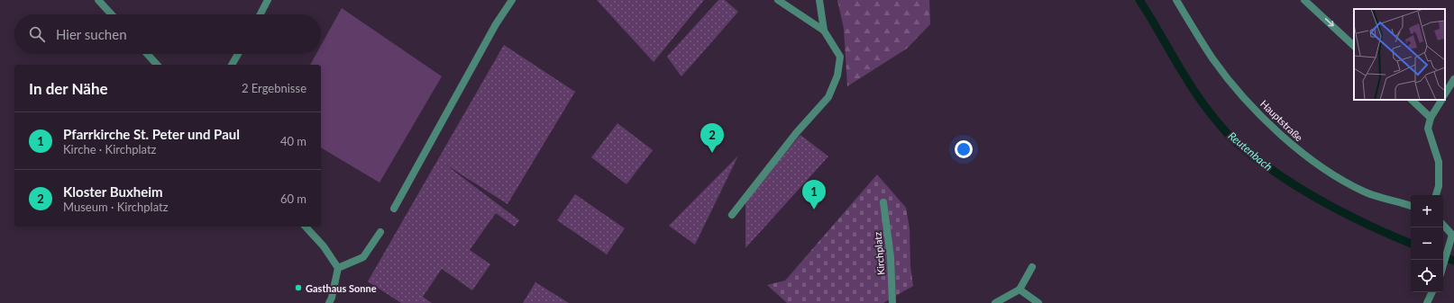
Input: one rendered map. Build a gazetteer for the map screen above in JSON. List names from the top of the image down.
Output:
{
  "streets": {
    "street": ["Hauptstraße", "Kirchplatz"]
  },
  "water": ["Reutenbach"],
  "places": ["Gasthaus Sonne"],
  "page": {
    "search": "Hier suchen",
    "heading": ["In der Nähe", "2 Ergebnisse"],
    "list": [
      {
        "mark": "1",
        "name": "Pfarrkirche St. Peter und Paul",
        "note": "Kirche · Kirchplatz",
        "value": "40 m"
      },
      {
        "mark": "2",
        "name": "Kloster Buxheim",
        "note": "Museum · Kirchplatz",
        "value": "60 m"
      }
    ],
    "pins": ["2", "1"],
    "map_buttons": ["+", "−"]
  }
}
